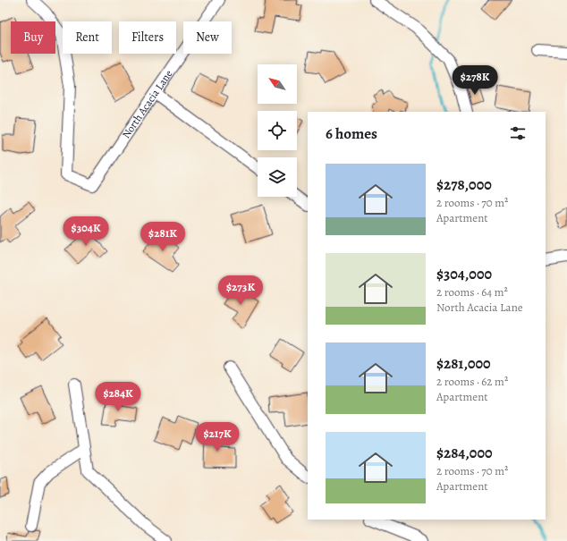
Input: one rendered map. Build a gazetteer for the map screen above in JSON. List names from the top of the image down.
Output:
{
  "streets": {
    "street": ["North Acacia Lane"]
  },
  "north": "top left",
  "page": {
    "chip": [
      "Buy",
      "Rent",
      "Filters",
      "New"
    ],
    "price": [
      "$278K",
      "$304K",
      "$281K",
      "$273K",
      "$284K",
      "$217K"
    ],
    "heading": "6 homes",
    "list": [
      {
        "name": "$278,000",
        "note": "2 rooms · 70 m² · Apartment"
      },
      {
        "name": "$304,000",
        "note": "2 rooms · 64 m² · North Acacia Lane"
      },
      {
        "name": "$281,000",
        "note": "2 rooms · 62 m² · Apartment"
      },
      {
        "name": "$284,000",
        "note": "2 rooms · 70 m² · Apartment"
      }
    ]
  }
}
